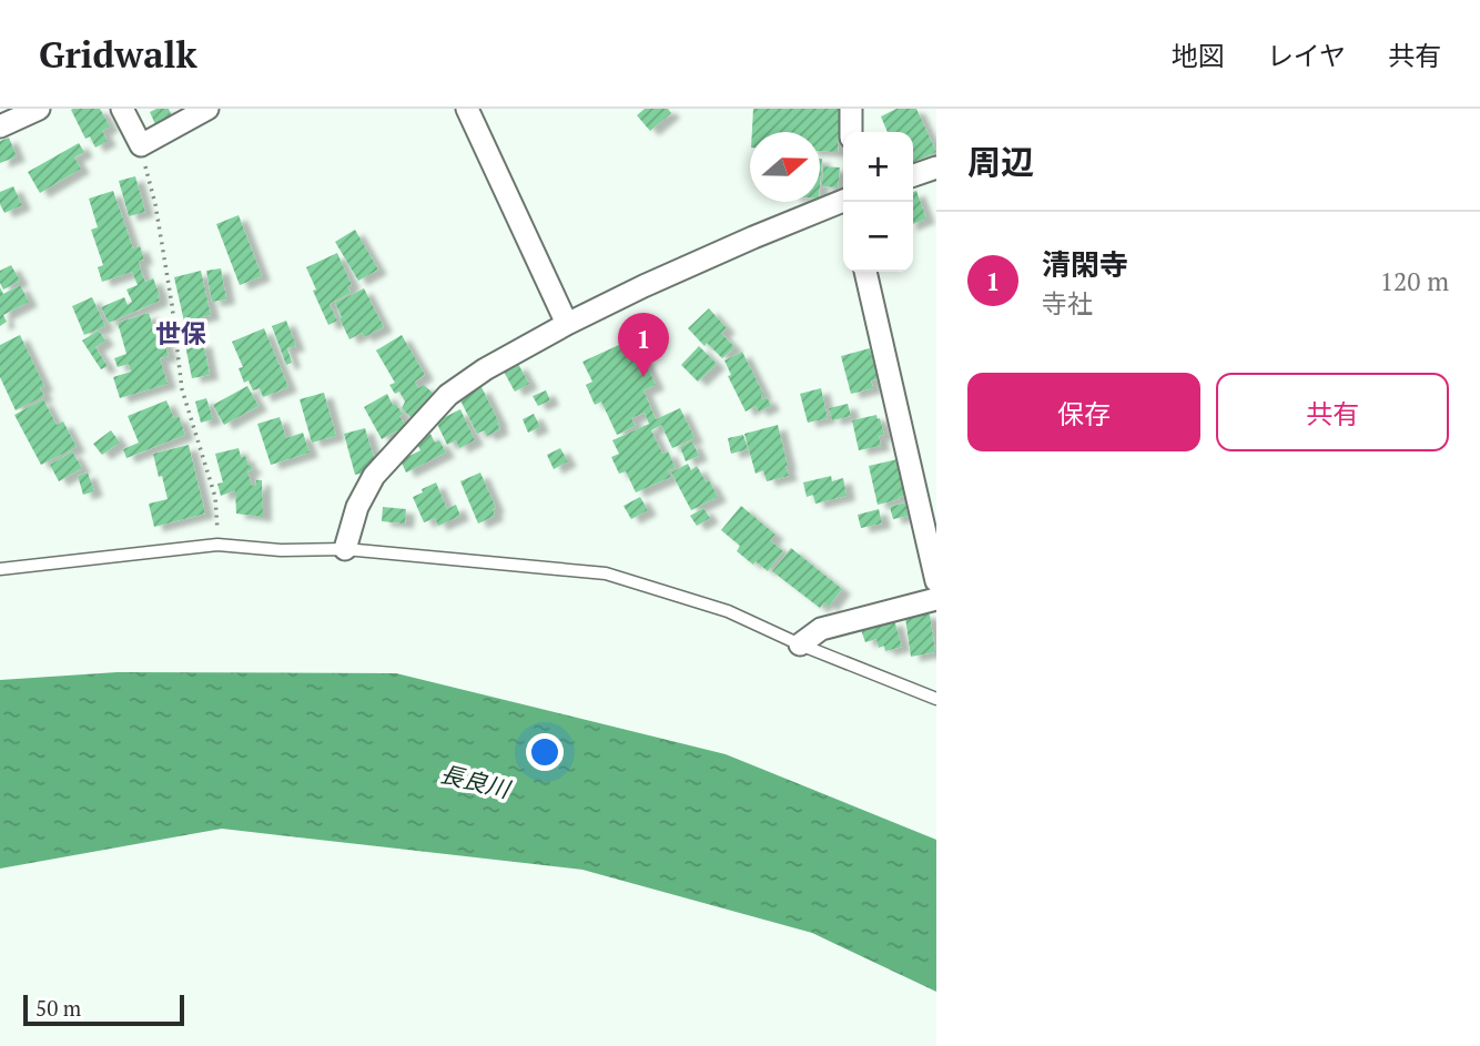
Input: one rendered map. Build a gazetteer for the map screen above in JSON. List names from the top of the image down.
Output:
{
  "districts": ["世保"],
  "water": ["長良川"],
  "scale_bar": "50 m",
  "north": "right",
  "page": {
    "header": "Gridwalk",
    "nav": ["地図", "レイヤ", "共有"],
    "heading": "周辺",
    "map_buttons": ["+", "−"],
    "list": [
      {
        "mark": "1",
        "name": "清閑寺",
        "note": "寺社",
        "value": "120 m"
      }
    ],
    "pins": "1",
    "buttons": ["保存", "共有"],
    "scale": "50 m"
  }
}
